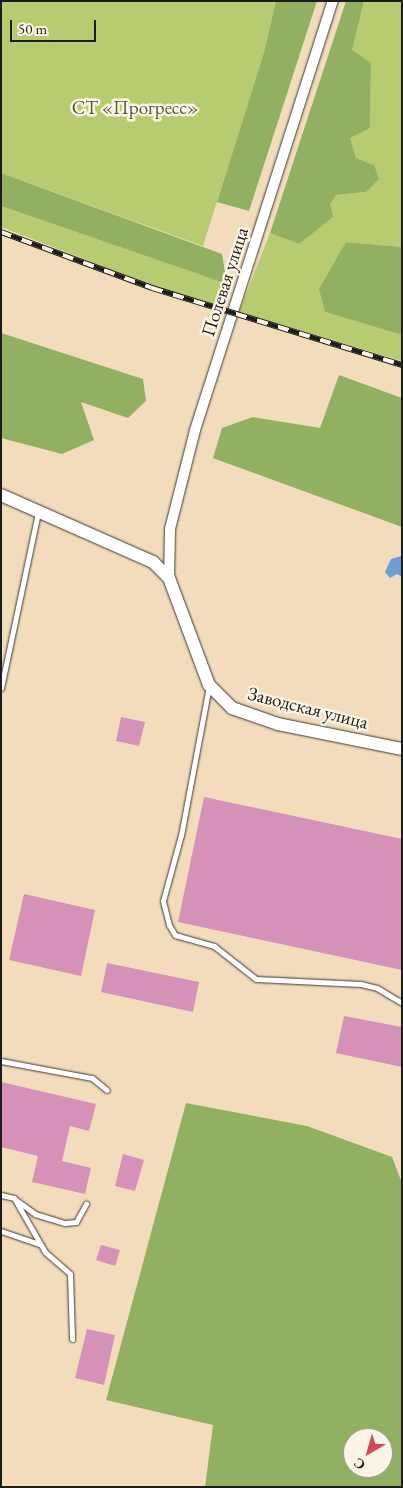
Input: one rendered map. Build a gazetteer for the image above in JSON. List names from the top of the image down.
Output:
{
  "streets": {
    "street": ["Полевая улица", "Заводская улица"]
  },
  "crossings": [
    ["Полевая улица", "Заводская улица"]
  ],
  "parks": ["СТ «Прогресс»"],
  "scale_bar": "50 m",
  "north": "bottom left"
}
